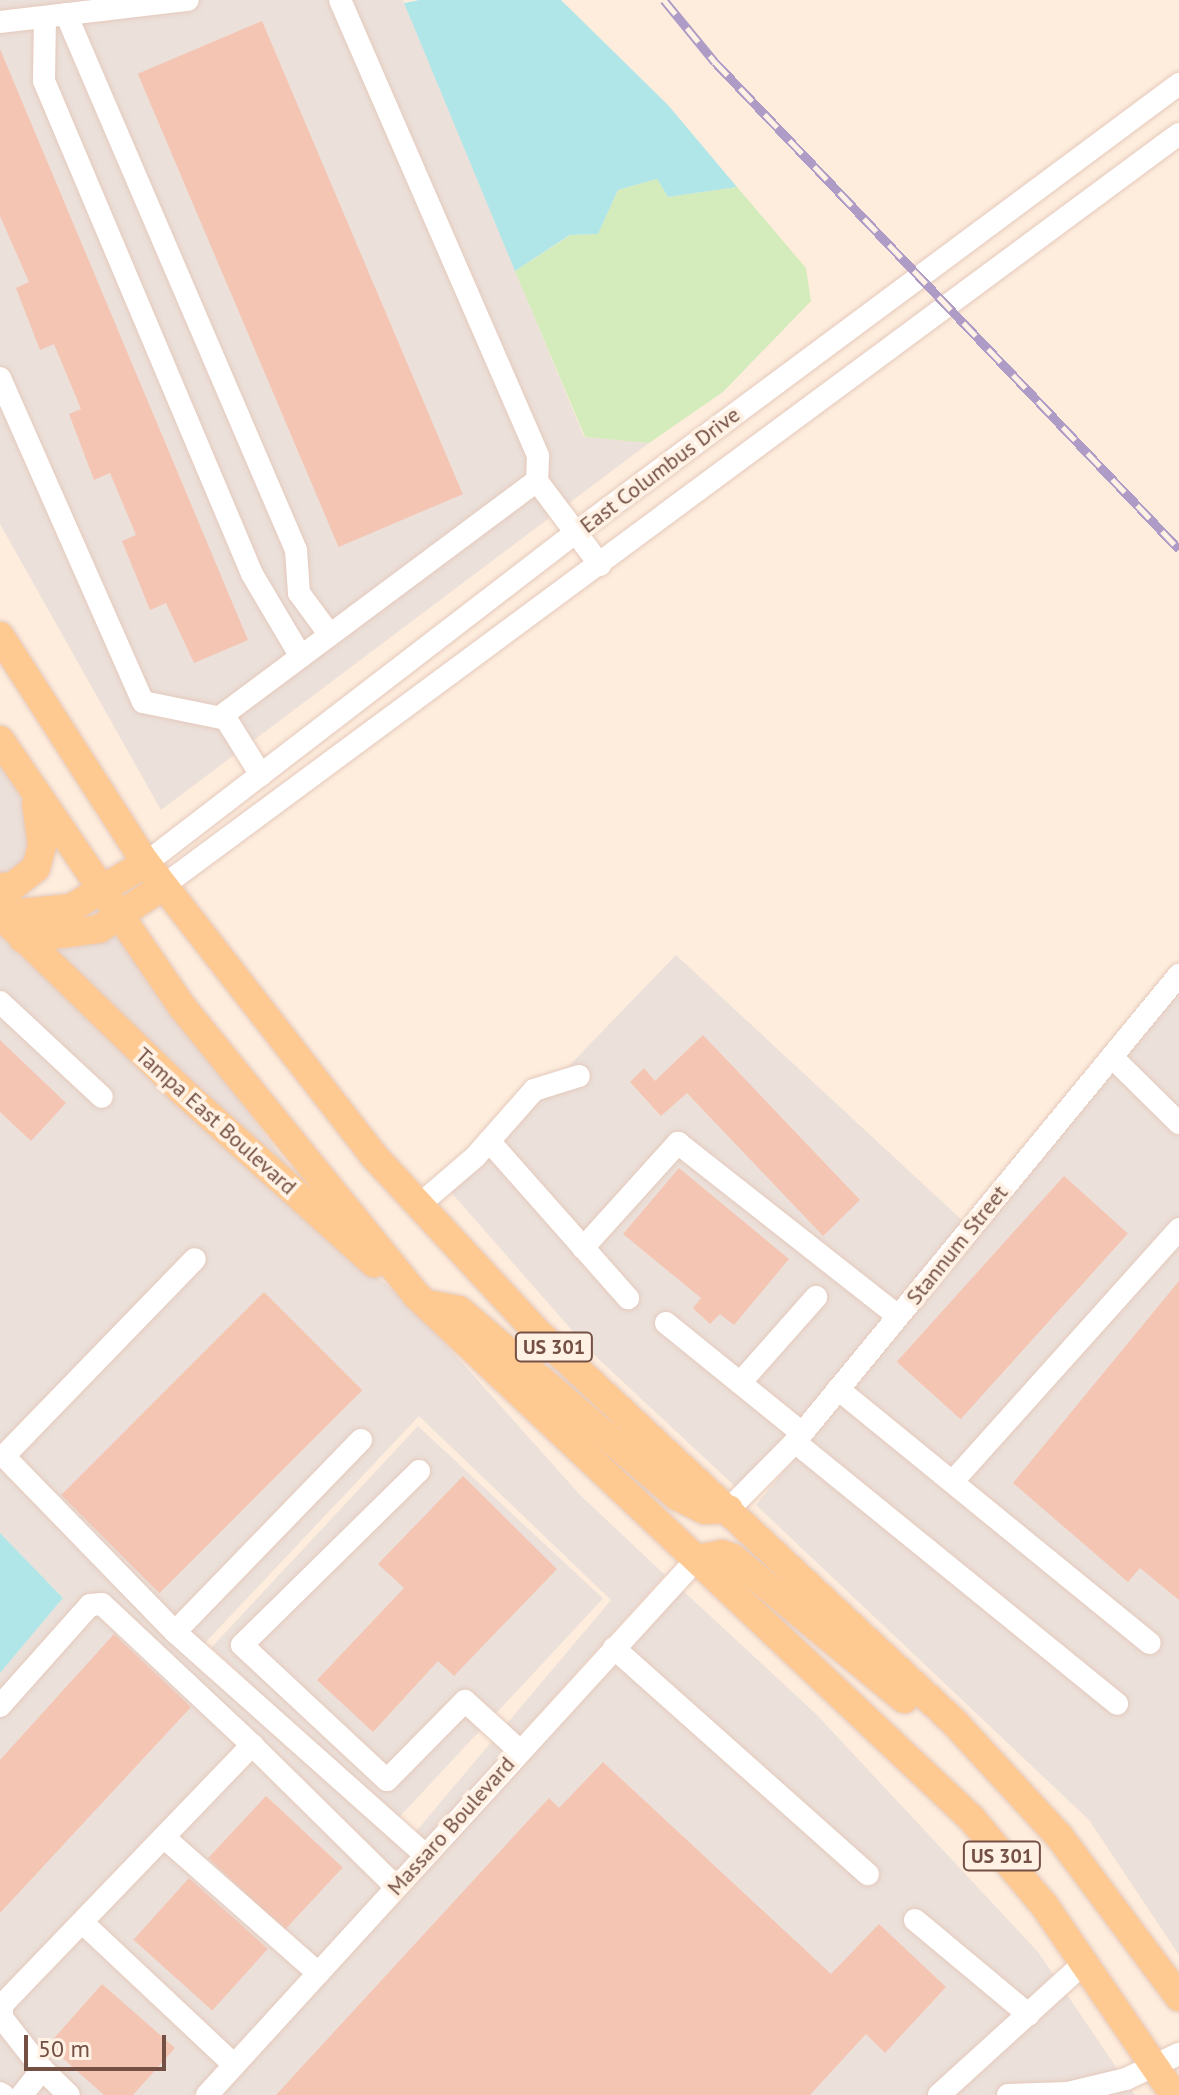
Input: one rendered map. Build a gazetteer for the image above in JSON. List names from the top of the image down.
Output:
{
  "streets": {
    "main road": ["Tampa East Boulevard", "US 301"],
    "street": ["East Columbus Drive", "Stannum Street", "Massaro Boulevard"]
  },
  "crossings": [
    ["East Columbus Drive", "US 301"],
    ["Tampa East Boulevard", "US 301"],
    ["Stannum Street", "US 301"],
    ["US 301", "Massaro Boulevard"]
  ],
  "scale_bar": "50 m"
}
